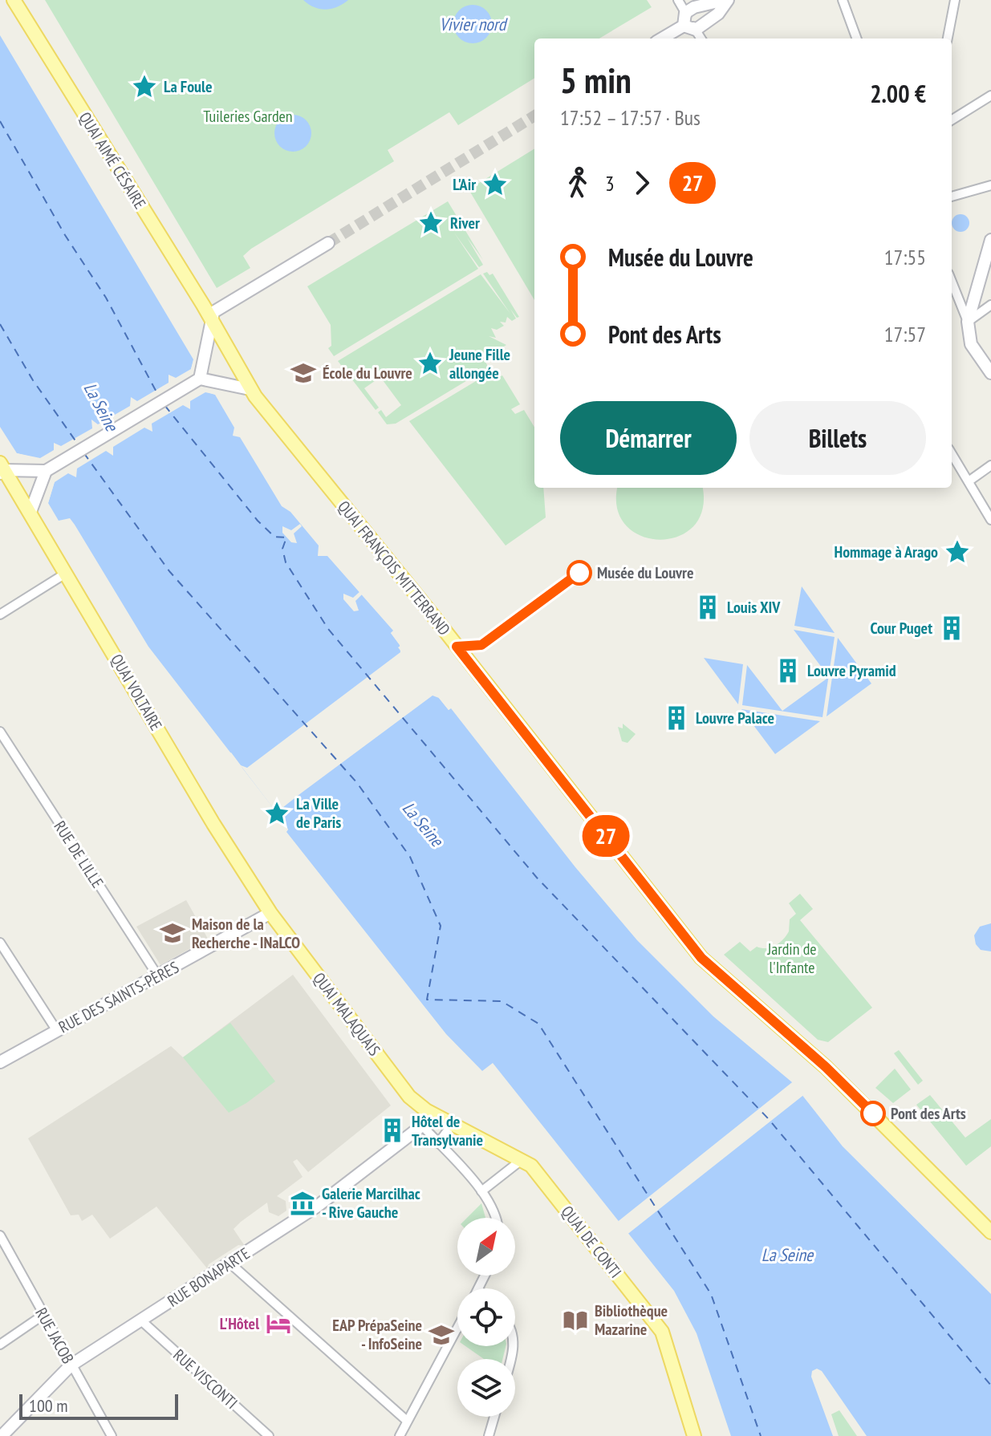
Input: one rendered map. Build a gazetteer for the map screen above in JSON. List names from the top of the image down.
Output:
{
  "streets": {
    "main road": [
      "QUAI AIMÉ CÉSAIRE",
      "QUAI FRANÇOIS MITTERRAND",
      "QUAI VOLTAIRE",
      "QUAI MALAQUAIS",
      "QUAI DE CONTI"
    ],
    "street": [
      "RUE DE LILLE",
      "RUE DES SAINTS-PÈRES",
      "RUE BONAPARTE",
      "RUE JACOB",
      "RUE VISCONTI"
    ]
  },
  "crossings": [
    ["QUAI AIMÉ CÉSAIRE", "QUAI FRANÇOIS MITTERRAND"],
    ["QUAI VOLTAIRE", "RUE DES SAINTS-PÈRES"],
    ["QUAI VOLTAIRE", "QUAI MALAQUAIS"],
    ["RUE DE LILLE", "RUE DES SAINTS-PÈRES"],
    ["RUE DES SAINTS-PÈRES", "QUAI MALAQUAIS"],
    ["QUAI MALAQUAIS", "QUAI DE CONTI"],
    ["RUE BONAPARTE", "RUE JACOB"],
    ["RUE BONAPARTE", "RUE VISCONTI"]
  ],
  "water": ["Vivier nord", "La Seine"],
  "parks": ["Tuileries Garden", "Jardin de l'Infante"],
  "places": {
    "place": [
      "La Foule",
      "L'Air",
      "River",
      "Jeune Fille allongée",
      "Hommage à Arago",
      "La Ville de Paris"
    ],
    "school or university": ["École du Louvre", "Maison de la Recherche - INaLCO", "EAP PrépaSeine - InfoSeine"],
    "other": ["Musée du Louvre", "Pont des Arts"],
    "building": [
      "Louis XIV",
      "Cour Puget",
      "Louvre Pyramid",
      "Louvre Palace",
      "Hôtel de Transylvanie"
    ],
    "museum": ["Galerie Marcilhac - Rive Gauche"],
    "library": ["Bibliothèque Mazarine"],
    "hotel": ["L'Hôtel"]
  },
  "lines": ["bus line 27"],
  "scale_bar": "100 m",
  "north": "top right",
  "page": {
    "on_map": "27",
    "heading": ["5 min", "17:52 – 17:57 · Bus", "2.00 €"],
    "legs": ["3", "27"],
    "list": [
      {
        "name": "Musée du Louvre",
        "value": "17:55"
      },
      {
        "name": "Pont des Arts",
        "value": "17:57"
      }
    ],
    "buttons": ["Démarrer", "Billets"],
    "scale": "100 m"
  }
}
